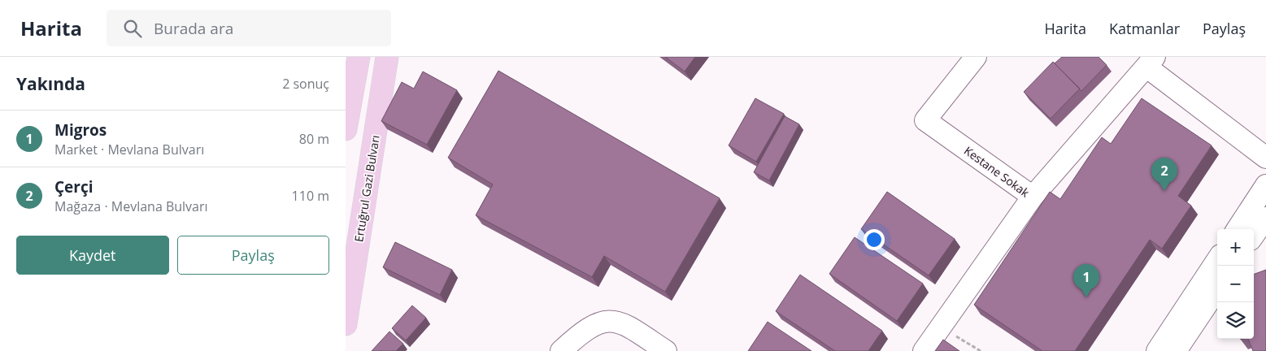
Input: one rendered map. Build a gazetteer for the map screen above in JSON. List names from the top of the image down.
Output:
{
  "streets": {
    "main road": ["Ertuğrul Gazi Bulvarı"],
    "street": ["Kestane Sokak"]
  },
  "page": {
    "header": "Harita",
    "search": "Burada ara",
    "nav": ["Harita", "Katmanlar", "Paylaş"],
    "heading": ["Yakında", "2 sonuç"],
    "list": [
      {
        "mark": "1",
        "name": "Migros",
        "note": "Market · Mevlana Bulvarı",
        "value": "80 m"
      },
      {
        "mark": "2",
        "name": "Çerçi",
        "note": "Mağaza · Mevlana Bulvarı",
        "value": "110 m"
      }
    ],
    "pins": ["2", "1"],
    "buttons": ["Kaydet", "Paylaş"],
    "map_buttons": ["+", "−"]
  }
}
